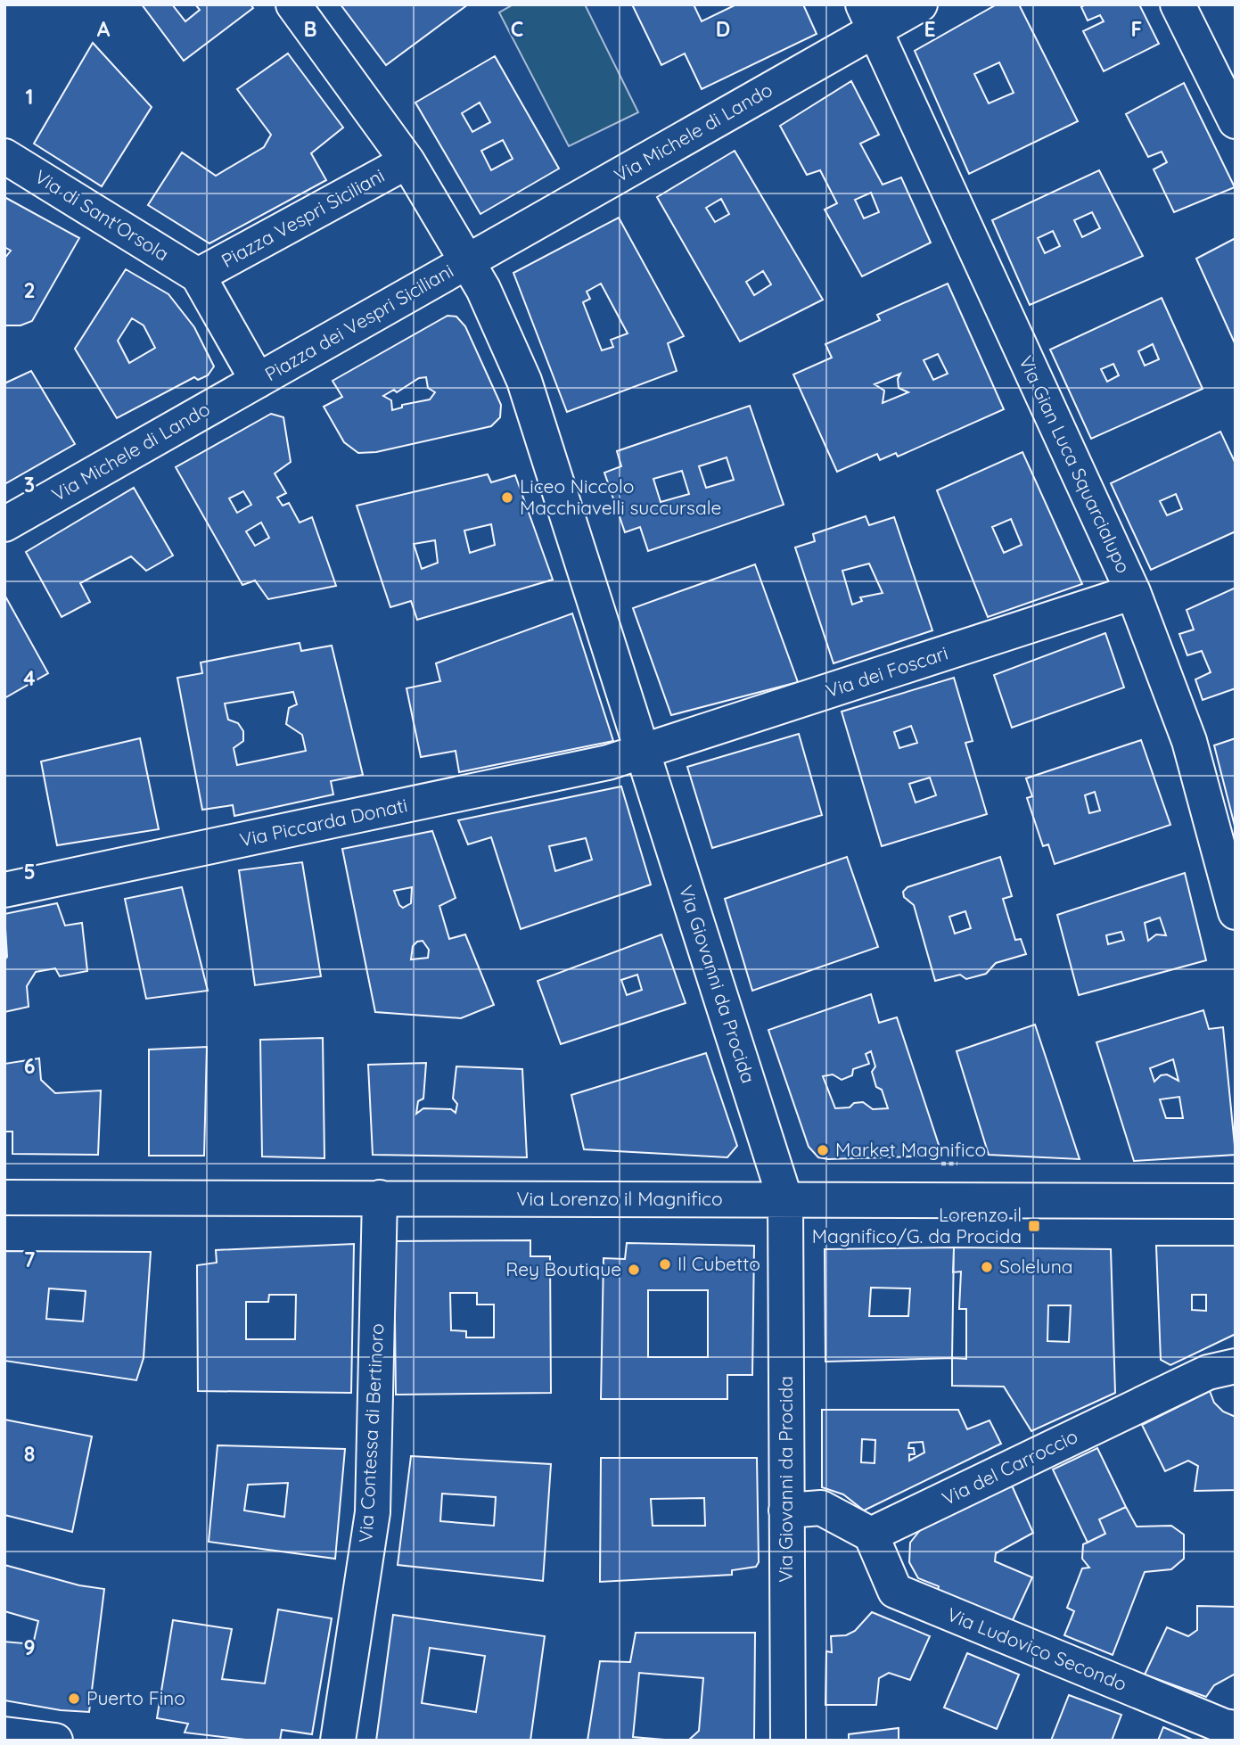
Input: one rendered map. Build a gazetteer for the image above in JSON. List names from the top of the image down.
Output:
{
  "streets": {
    "street": [
      "Via Michele di Lando",
      "Via di Sant'Orsola",
      "Piazza Vespri Siciliani",
      "Piazza dei Vespri Siciliani",
      "Via Gian Luca Squarcialupo",
      "Via dei Foscari",
      "Via Piccarda Donati",
      "Via Giovanni da Procida",
      "Via Lorenzo il Magnifico",
      "Via Contessa di Bertinoro",
      "Via del Carroccio",
      "Via Ludovico Secondo"
    ]
  },
  "crossings": [
    ["Via Michele di Lando", "Piazza dei Vespri Siciliani"],
    ["Via Michele di Lando", "Via Gian Luca Squarcialupo"],
    ["Via Michele di Lando", "Via Giovanni da Procida"],
    ["Via di Sant'Orsola", "Piazza Vespri Siciliani"],
    ["Via di Sant'Orsola", "Piazza dei Vespri Siciliani"],
    ["Piazza Vespri Siciliani", "Piazza dei Vespri Siciliani"],
    ["Piazza Vespri Siciliani", "Via Giovanni da Procida"],
    ["Piazza dei Vespri Siciliani", "Via Giovanni da Procida"],
    ["Via Gian Luca Squarcialupo", "Via dei Foscari"],
    ["Via dei Foscari", "Via Piccarda Donati"],
    ["Via dei Foscari", "Via Giovanni da Procida"],
    ["Via Piccarda Donati", "Via Giovanni da Procida"],
    ["Via Giovanni da Procida", "Via Lorenzo il Magnifico"],
    ["Via Lorenzo il Magnifico", "Via Contessa di Bertinoro"],
    ["Via del Carroccio", "Via Ludovico Secondo"]
  ],
  "places": {
    "other": [
      "Liceo Niccolo Macchiavelli succursale",
      "Market Magnifico",
      "Il Cubetto",
      "Soleluna",
      "Rey Boutique",
      "Puerto Fino"
    ],
    "transit": ["Lorenzo il Magnifico/G. da Procida"]
  },
  "grid": {
    "columns": [
      "A",
      "B",
      "C",
      "D",
      "E",
      "F"
    ],
    "rows": [
      "1",
      "2",
      "3",
      "4",
      "5",
      "6",
      "7",
      "8",
      "9"
    ]
  }
}
